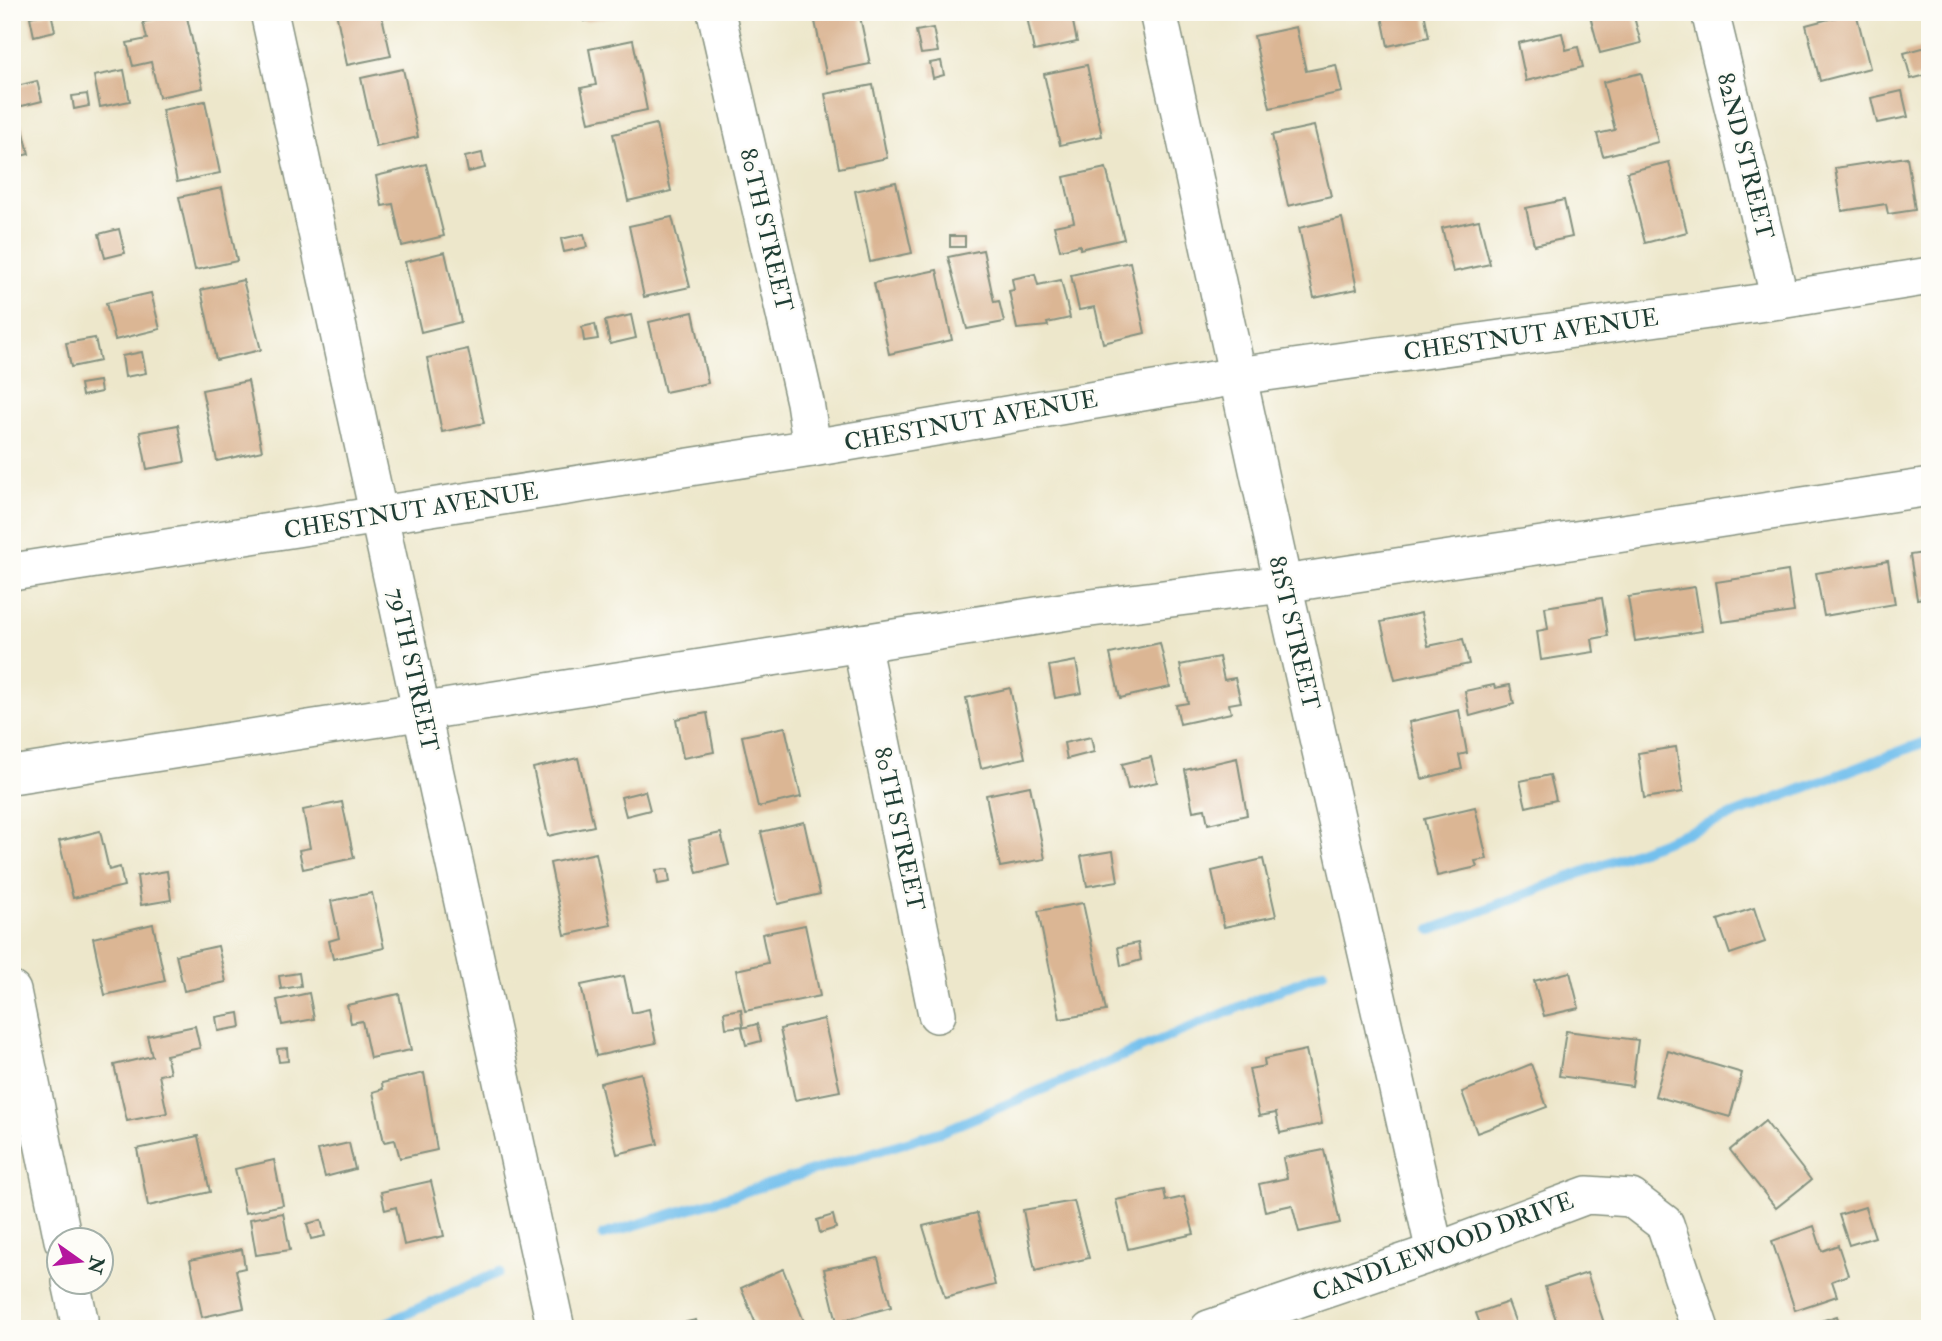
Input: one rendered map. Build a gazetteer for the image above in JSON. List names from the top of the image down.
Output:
{
  "streets": {
    "street": [
      "82ND STREET",
      "80TH STREET",
      "CHESTNUT AVENUE",
      "81ST STREET",
      "79TH STREET",
      "CANDLEWOOD DRIVE"
    ]
  },
  "crossings": [
    ["82ND STREET", "CHESTNUT AVENUE"],
    ["80TH STREET", "CHESTNUT AVENUE"],
    ["CHESTNUT AVENUE", "81ST STREET"],
    ["CHESTNUT AVENUE", "79TH STREET"],
    ["81ST STREET", "CANDLEWOOD DRIVE"]
  ],
  "north": "right"
}
